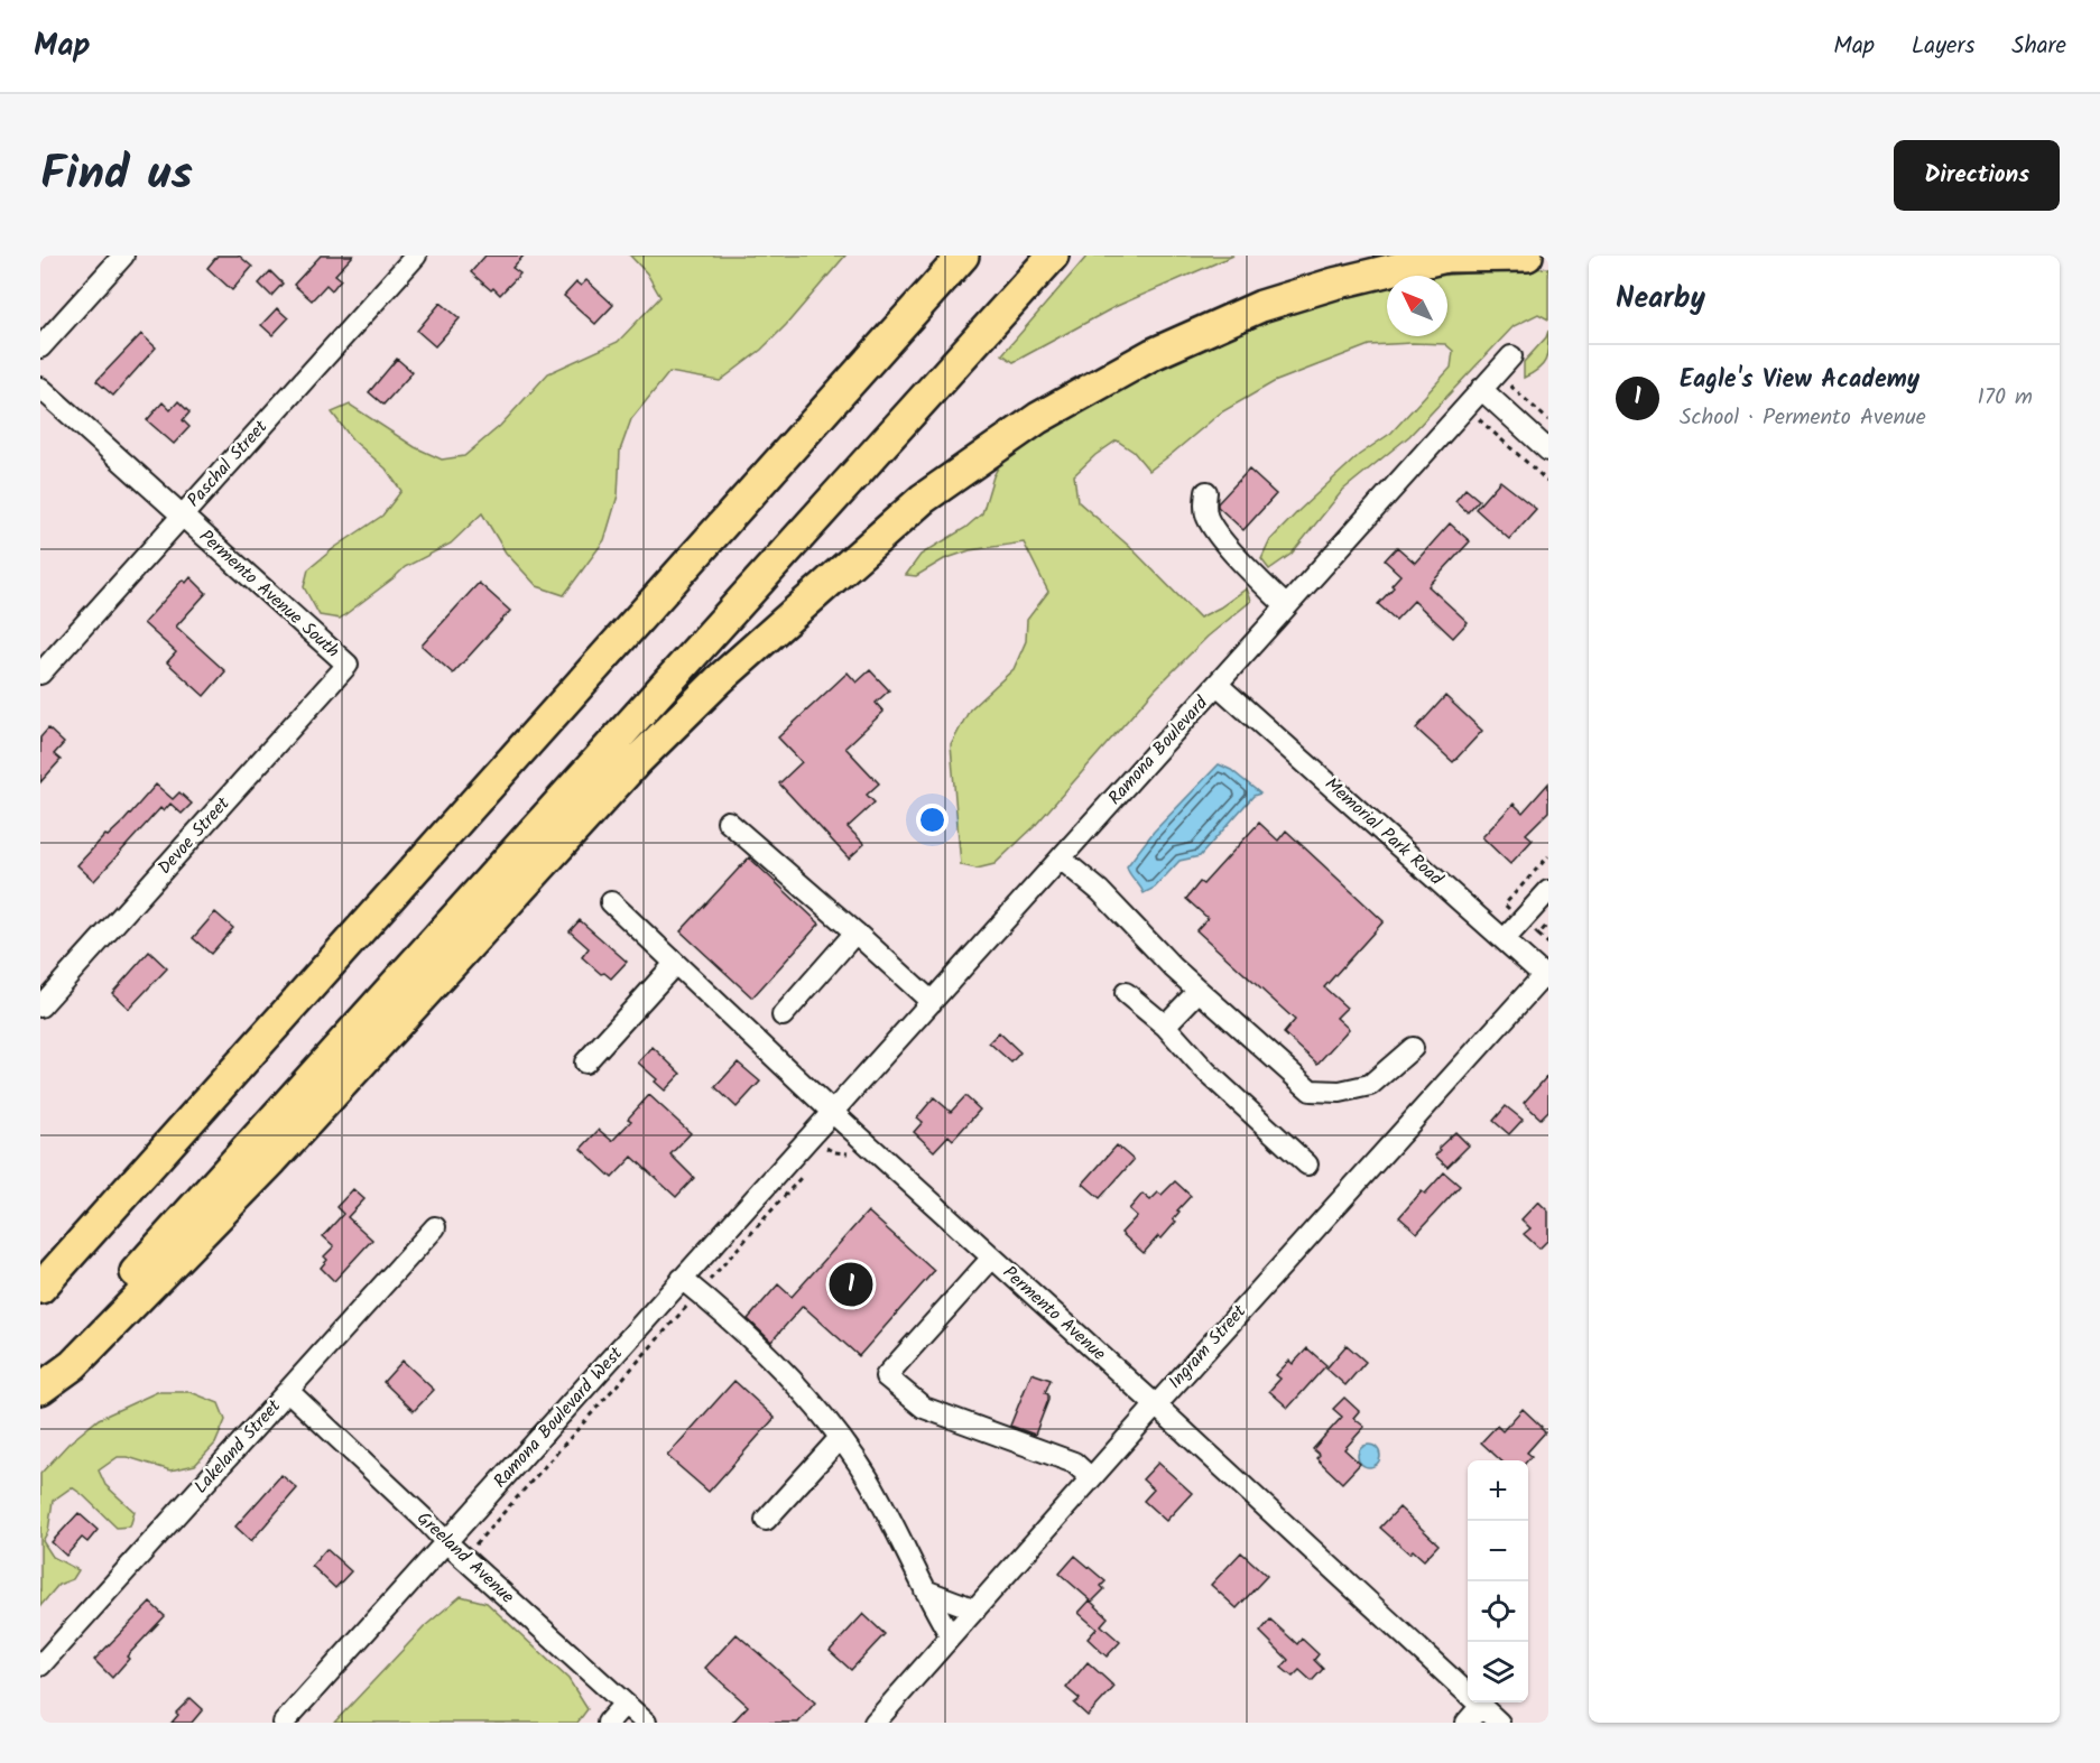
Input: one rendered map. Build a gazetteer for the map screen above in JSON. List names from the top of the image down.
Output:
{
  "streets": {
    "street": [
      "Paschal Street",
      "Permento Avenue South",
      "Ramona Boulevard",
      "Memorial Park Road",
      "Devoe Street",
      "Permento Avenue",
      "Ingram Street",
      "Ramona Boulevard West",
      "Lakeland Street",
      "Greeland Avenue"
    ]
  },
  "crossings": [
    ["Paschal Street", "Permento Avenue South"],
    ["Permento Avenue South", "Devoe Street"],
    ["Ramona Boulevard", "Memorial Park Road"],
    ["Ramona Boulevard", "Permento Avenue"],
    ["Ramona Boulevard", "Ramona Boulevard West"],
    ["Memorial Park Road", "Ingram Street"],
    ["Permento Avenue", "Ingram Street"],
    ["Permento Avenue", "Ramona Boulevard West"],
    ["Ramona Boulevard West", "Greeland Avenue"],
    ["Lakeland Street", "Greeland Avenue"]
  ],
  "north": "top left",
  "page": {
    "header": "Map",
    "nav": ["Map", "Layers", "Share"],
    "title": "Find us",
    "buttons": "Directions",
    "heading": "Nearby",
    "list": [
      {
        "mark": "1",
        "name": "Eagle's View Academy",
        "note": "School · Permento Avenue",
        "value": "170 m"
      }
    ],
    "pins": "1",
    "map_buttons": ["+", "−"]
  }
}
